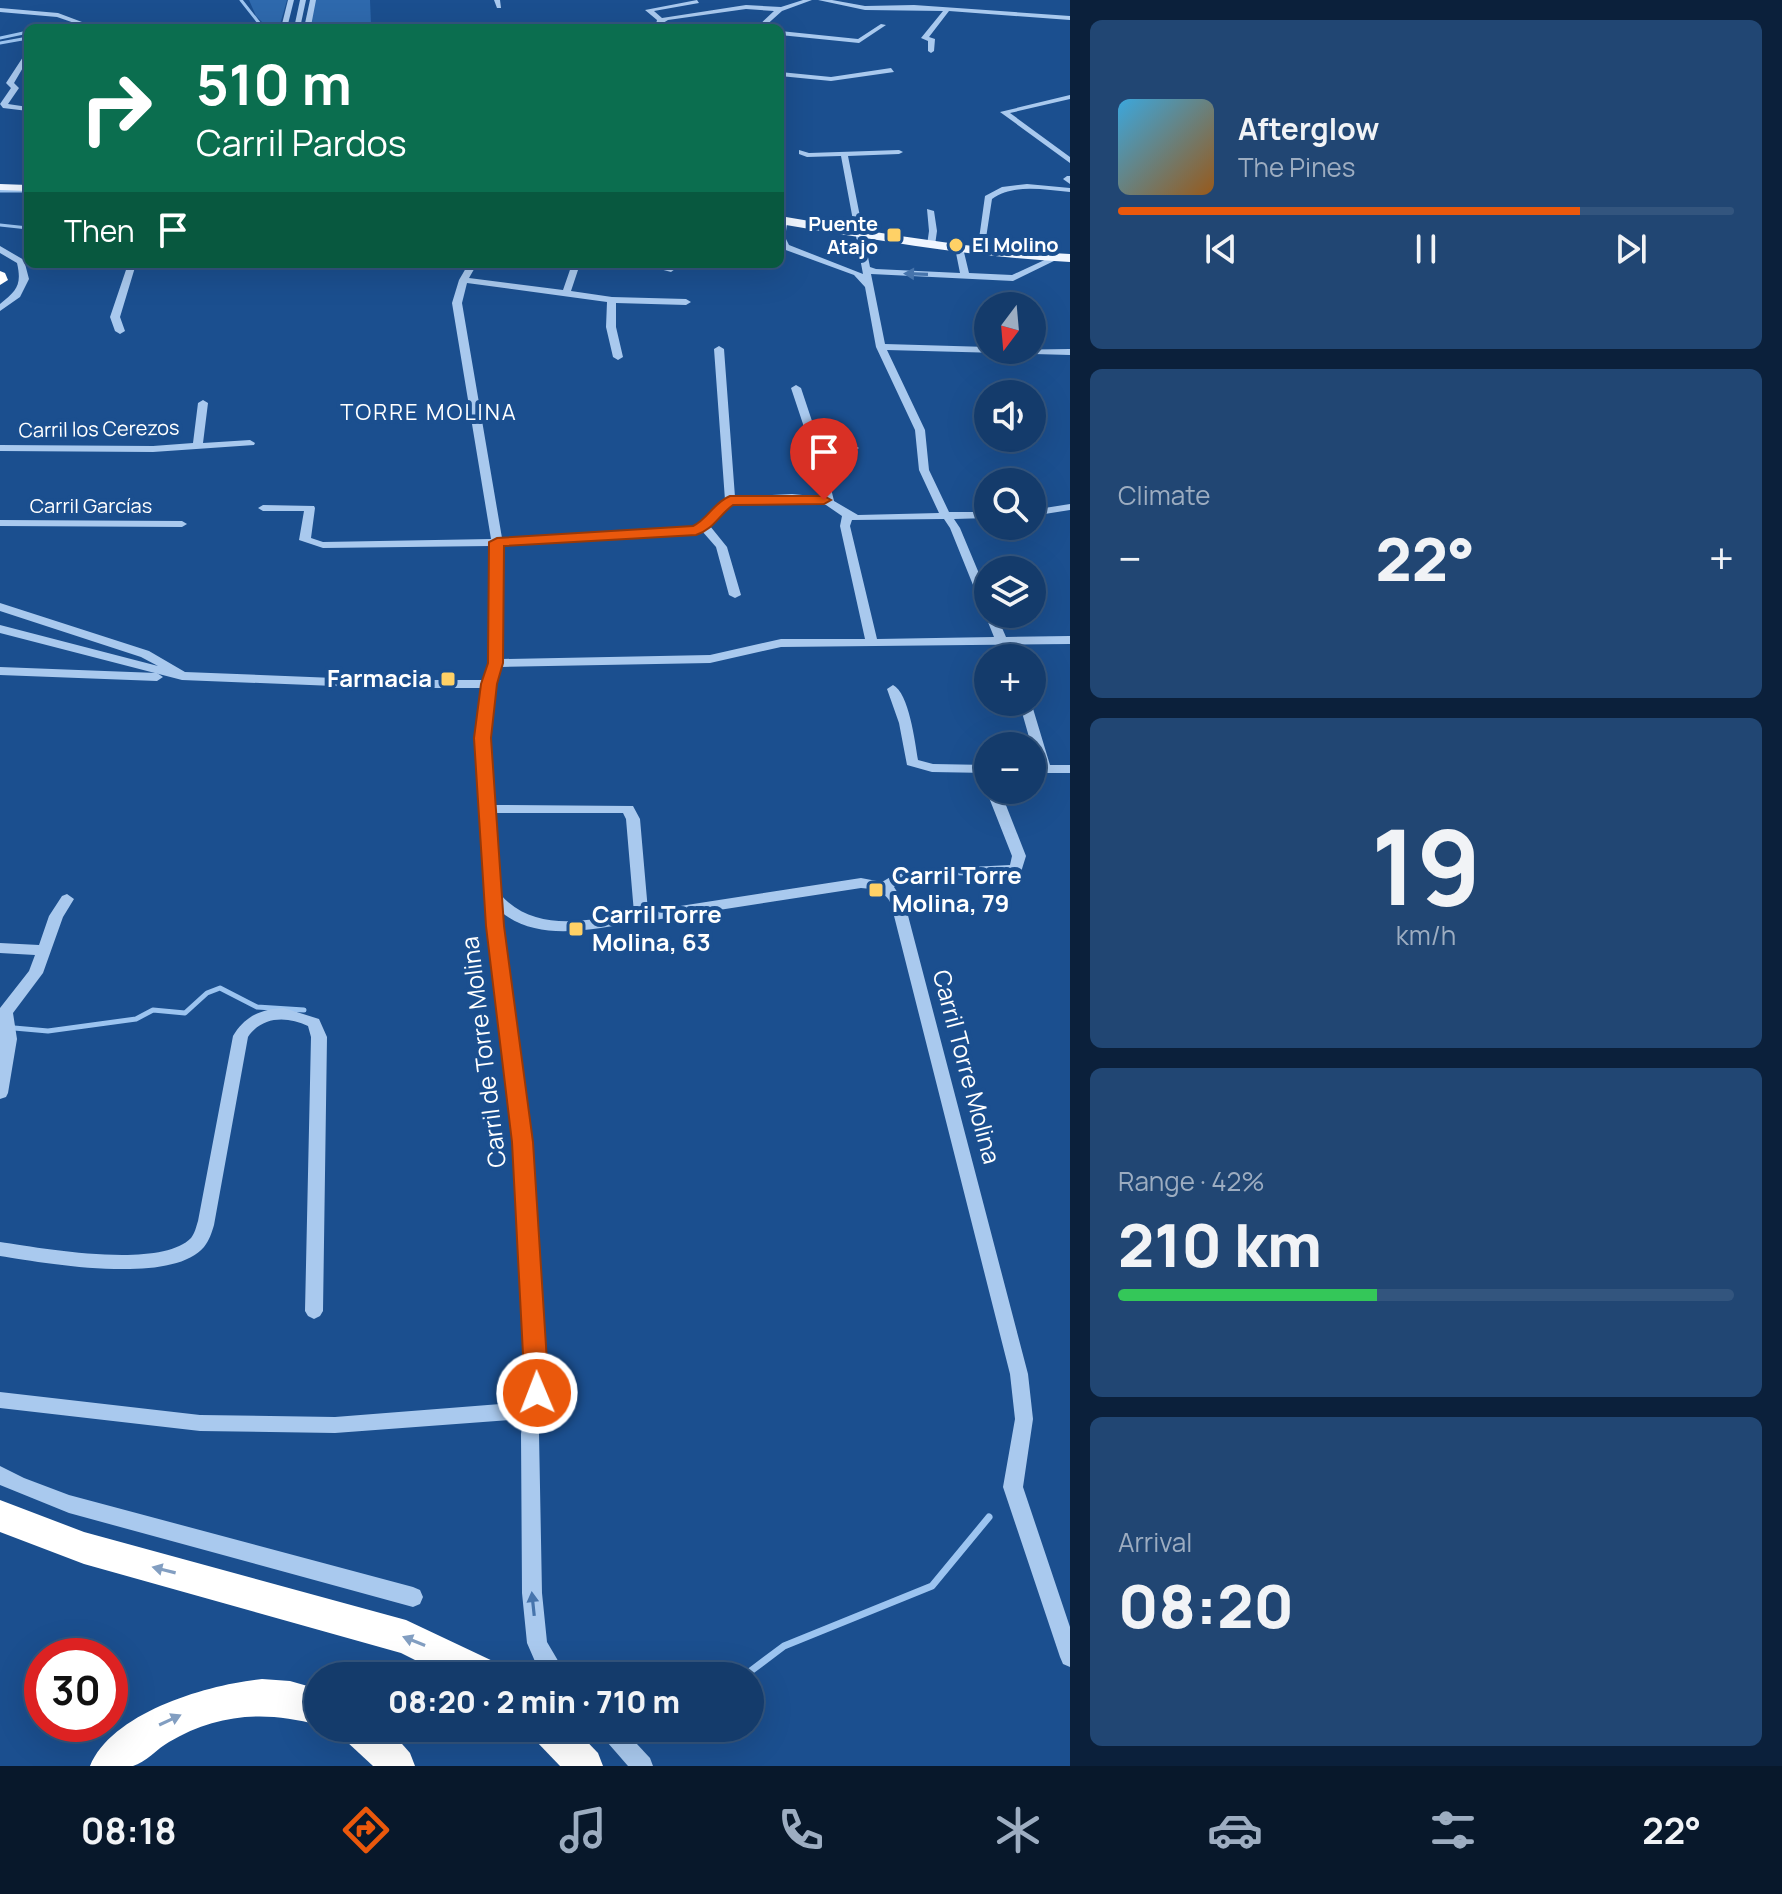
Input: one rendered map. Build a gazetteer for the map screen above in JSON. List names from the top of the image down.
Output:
{
  "streets": {
    "street": [
      "Carril los Cerezos",
      "Carril Garcías",
      "Carril de Torre Molina",
      "Carril Torre Molina"
    ]
  },
  "districts": ["TORRE MOLINA"],
  "places": {
    "transit": [
      "Puente Atajo",
      "Farmacia",
      "Carril Torre Molina, 79",
      "Carril Torre Molina, 63"
    ],
    "other": ["El Molino"]
  },
  "north": "bottom",
  "page": {
    "turn": ["510 m", "Carril Pardos"],
    "song": ["Afterglow", "The Pines"],
    "then": "Then",
    "map_buttons": ["+", "−"],
    "tile": [
      "Climate",
      ["19", "km/h"],
      ["Range · 42%", "210 km"],
      ["Arrival", "08:20"]
    ],
    "heat": ["−", "22°", "+"],
    "limit": "30",
    "trip": "08:20 · 2 min · 710 m",
    "tabs": ["08:18", "22°"]
  }
}
